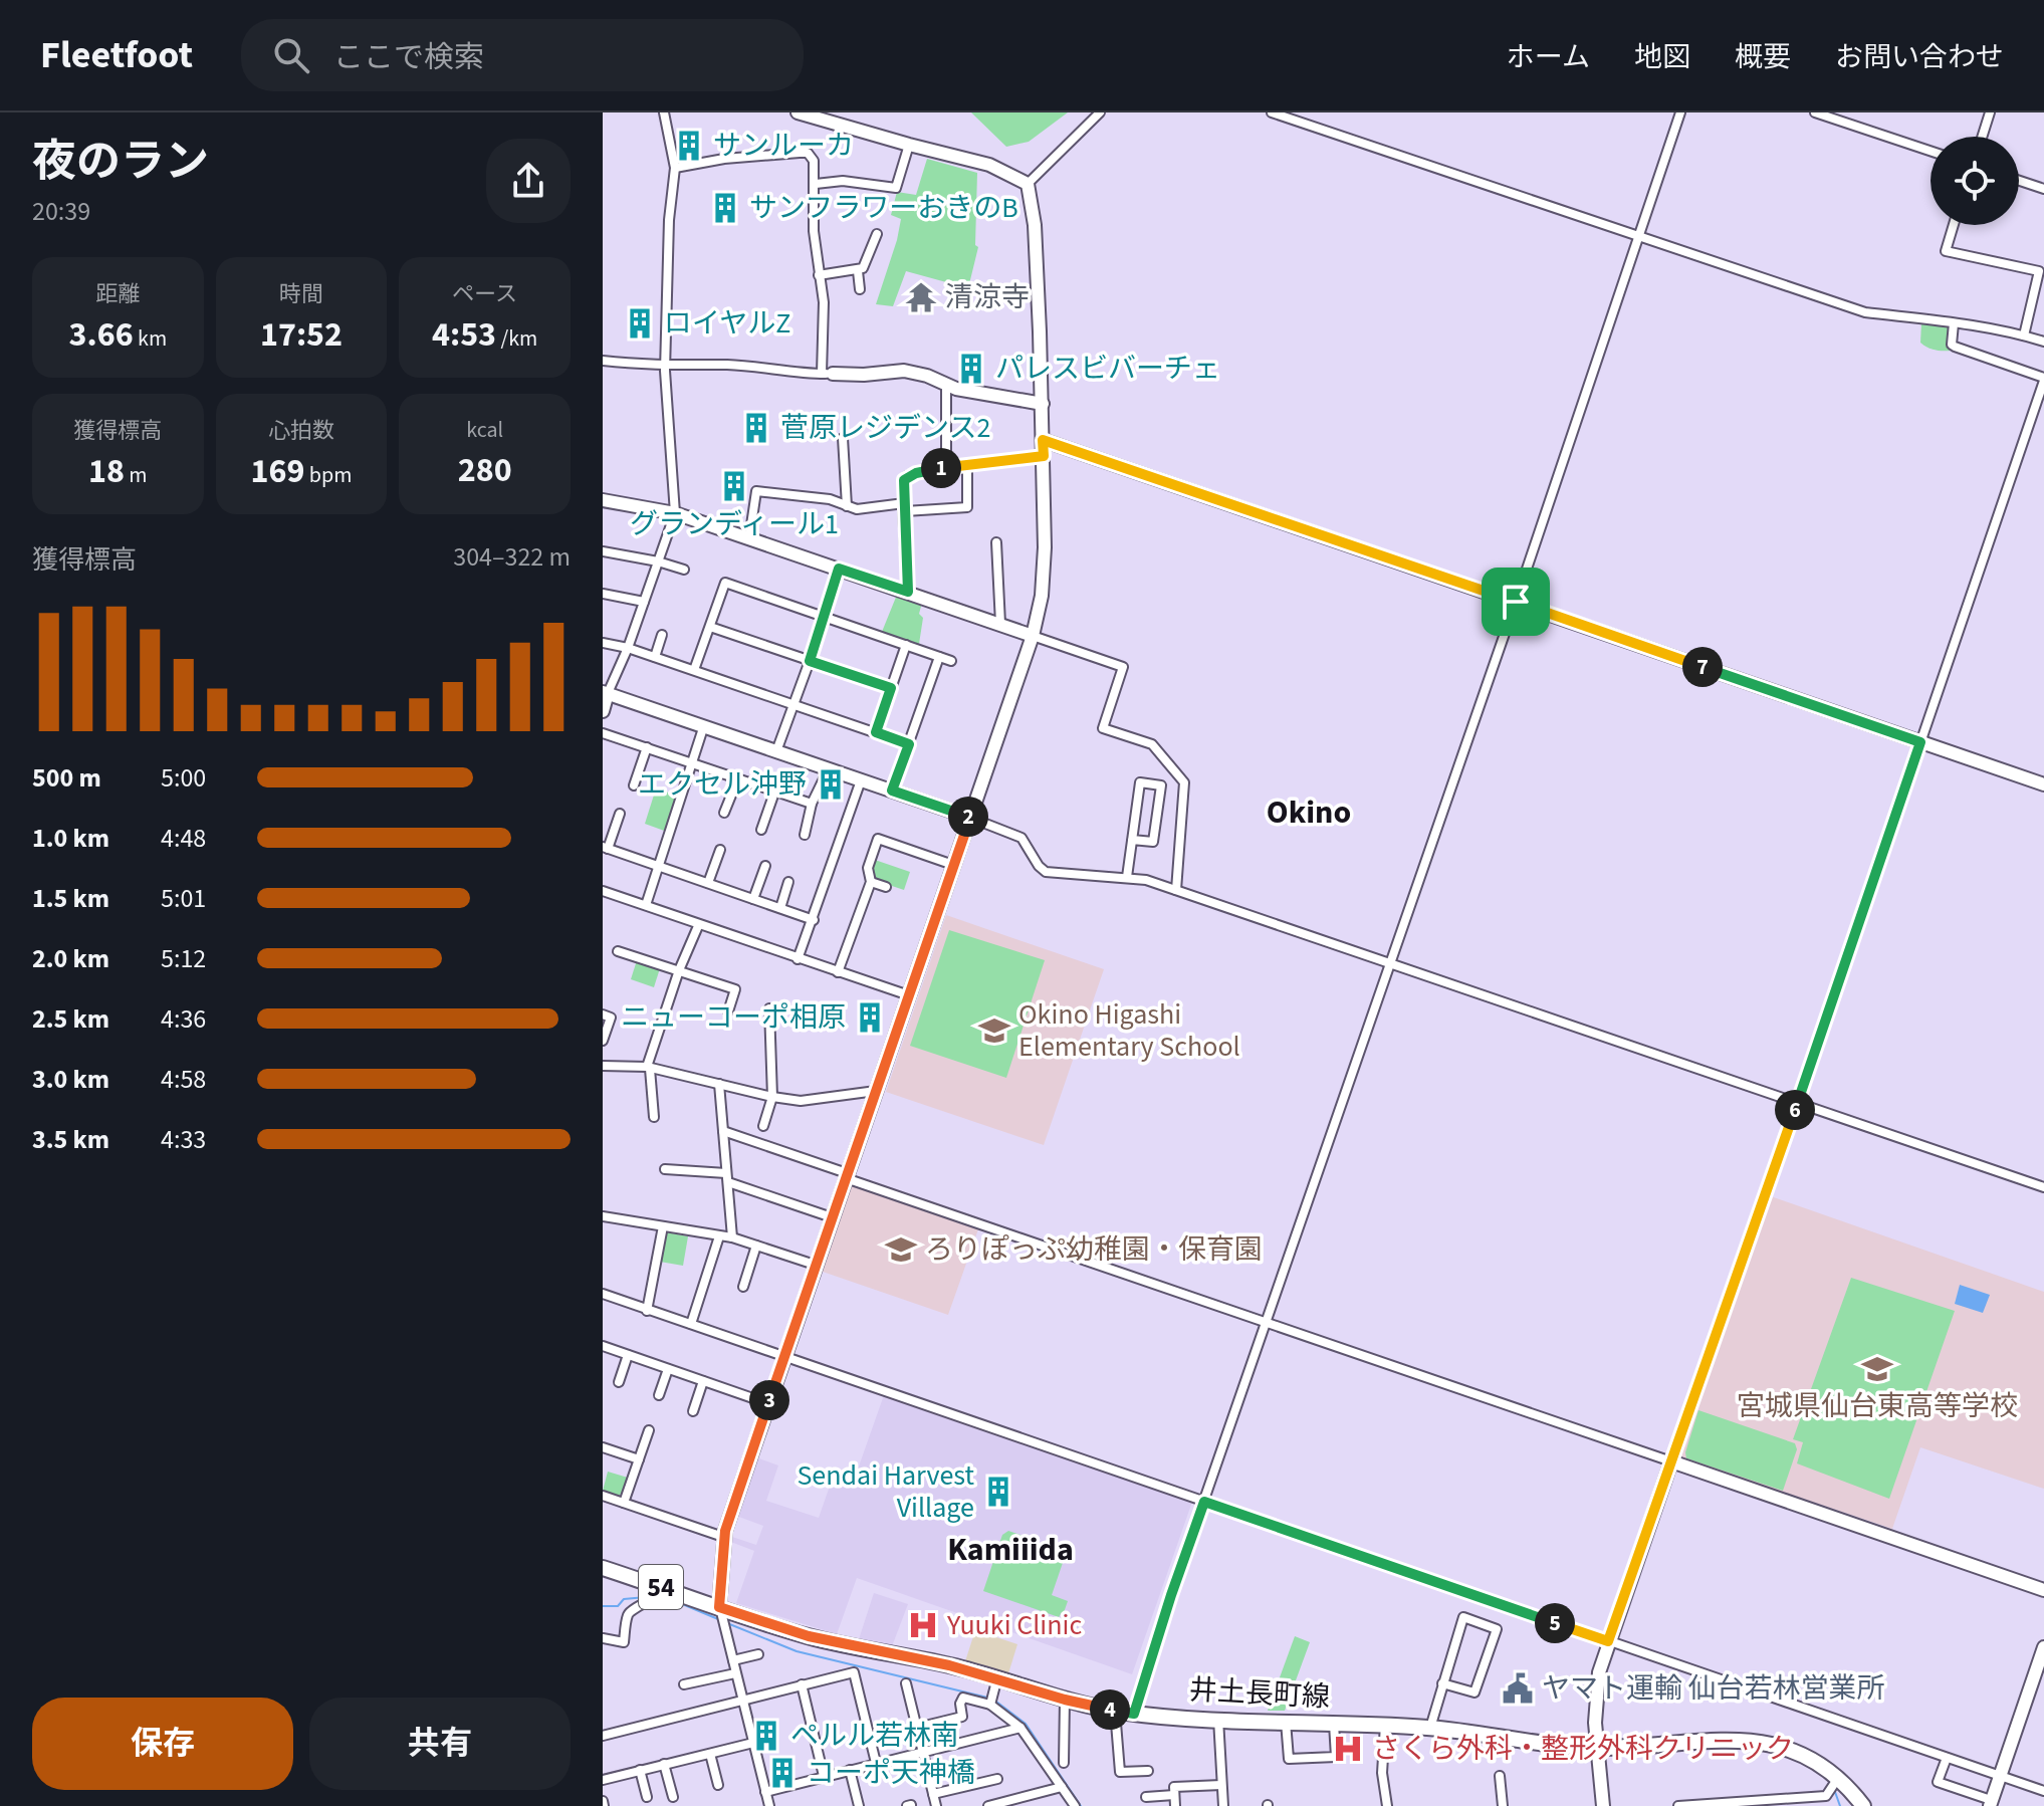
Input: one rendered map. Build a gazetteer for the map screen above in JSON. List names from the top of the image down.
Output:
{
  "streets": {
    "main road": ["54", "井土長町線"]
  },
  "districts": ["Okino", "Kamiiida"],
  "places": {
    "building": [
      "サンルーカ",
      "サンフラワーおきのB",
      "ロイヤルZ",
      "パレスビバーチェ",
      "菅原レジデンス2",
      "グランディール1",
      "エクセル沖野",
      "ニューコーポ相原",
      "Sendai Harvest Village",
      "ペルル若林南",
      "コーポ天神橋"
    ],
    "temple": ["清涼寺"],
    "school or university": ["Okino Higashi Elementary School", "ろりぽっぷ幼稚園・保育園", "宮城県仙台東高等学校"],
    "hospital": ["Yuuki Clinic", "さくら外科・整形外科クリニック"],
    "public building": ["ヤマト運輸 仙台若林営業所"]
  },
  "page": {
    "header": "Fleetfoot",
    "search": "ここで検索",
    "nav": [
      "ホーム",
      "地図",
      "概要",
      "お問い合わせ"
    ],
    "heading": ["夜のラン", "20:39"],
    "stats": [
      ["距離", "3.66 km"],
      ["時間", "17:52"],
      ["ペース", "4:53 /km"],
      ["獲得標高", "18 m"],
      ["心拍数", "169 bpm"],
      ["kcal", "280"]
    ],
    "pins": [
      "1",
      "7",
      "2",
      "6",
      "3",
      "5",
      "4"
    ],
    "chart": ["獲得標高", "304–322 m"],
    "list": [
      {
        "name": "500 m",
        "note": "5:00"
      },
      {
        "name": "1.0 km",
        "note": "4:48"
      },
      {
        "name": "1.5 km",
        "note": "5:01"
      },
      {
        "name": "2.0 km",
        "note": "5:12"
      },
      {
        "name": "2.5 km",
        "note": "4:36"
      },
      {
        "name": "3.0 km",
        "note": "4:58"
      },
      {
        "name": "3.5 km",
        "note": "4:33"
      }
    ],
    "buttons": ["保存", "共有"]
  }
}
